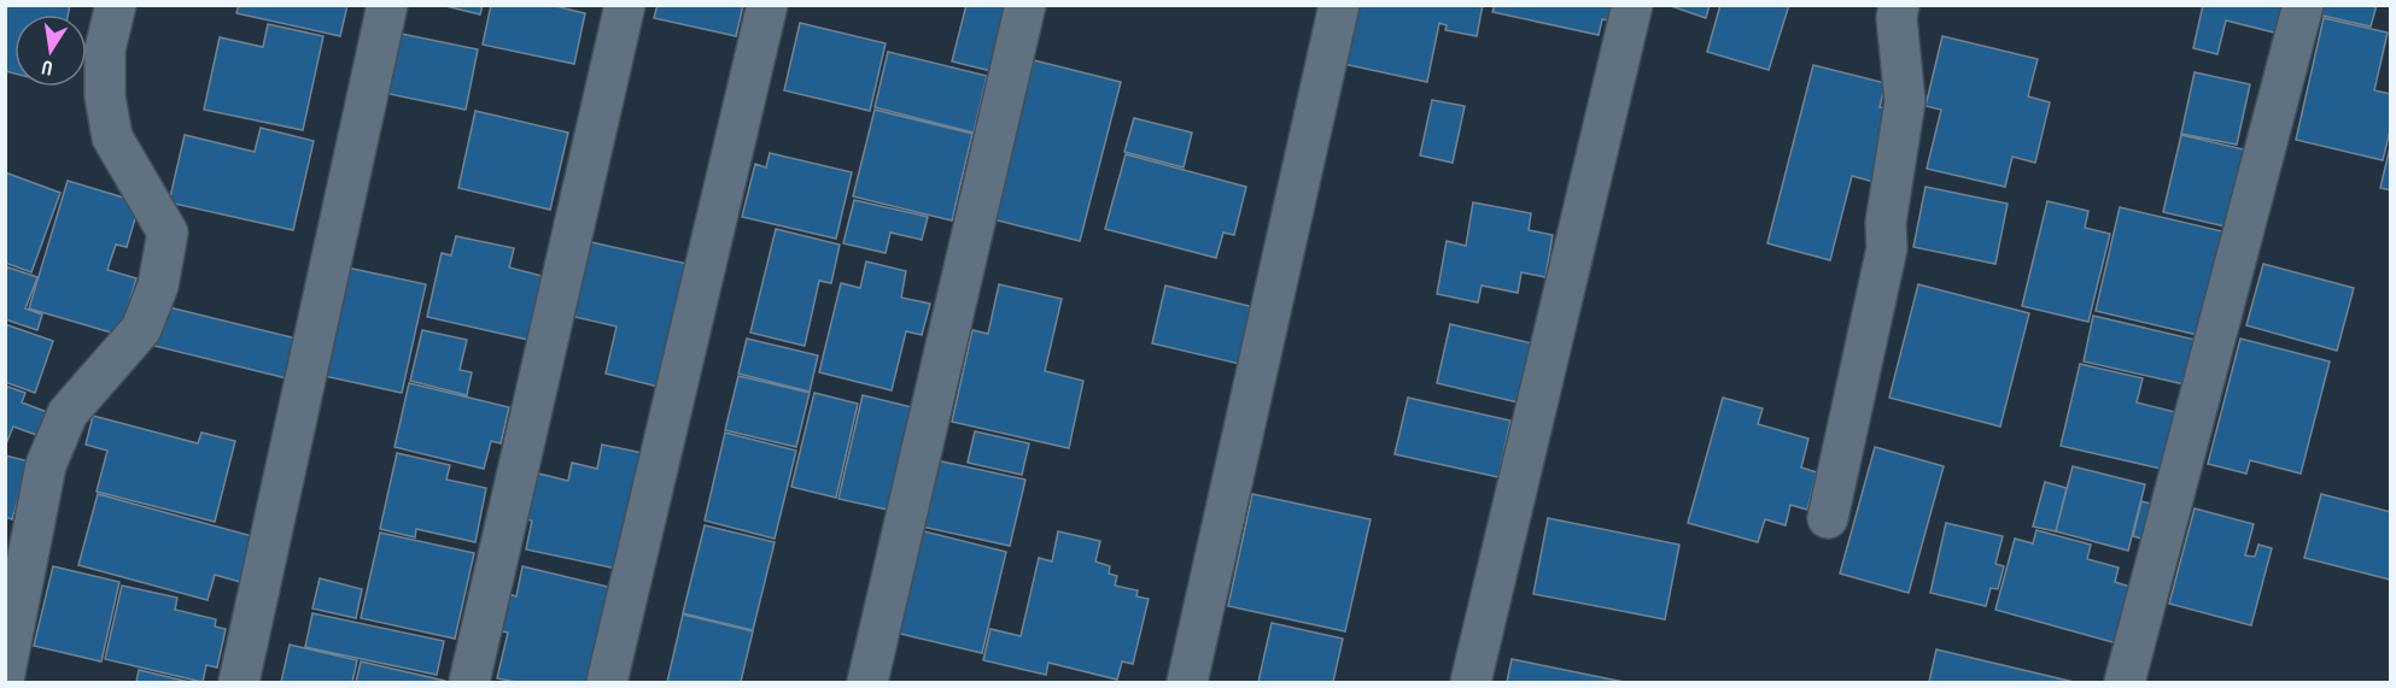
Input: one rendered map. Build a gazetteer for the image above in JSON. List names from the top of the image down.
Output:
{
  "north": "bottom"
}
